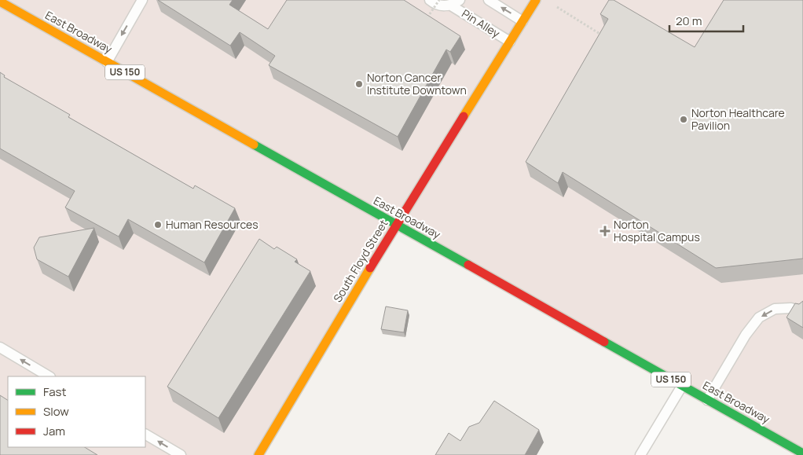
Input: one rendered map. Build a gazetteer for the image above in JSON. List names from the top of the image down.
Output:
{
  "streets": {
    "main road": ["East Broadway", "US 150", "South Floyd Street"],
    "lane": ["Pin Alley"]
  },
  "crossings": [
    ["Pin Alley", "South Floyd Street"],
    ["East Broadway", "South Floyd Street"]
  ],
  "places": {
    "other": ["Norton Cancer Institute Downtown", "Norton Healthcare Pavilion", "Human Resources"],
    "health": ["Norton Hospital Campus"]
  },
  "legend": ["Fast", "Slow", "Jam"],
  "scale_bar": "20 m"
}
